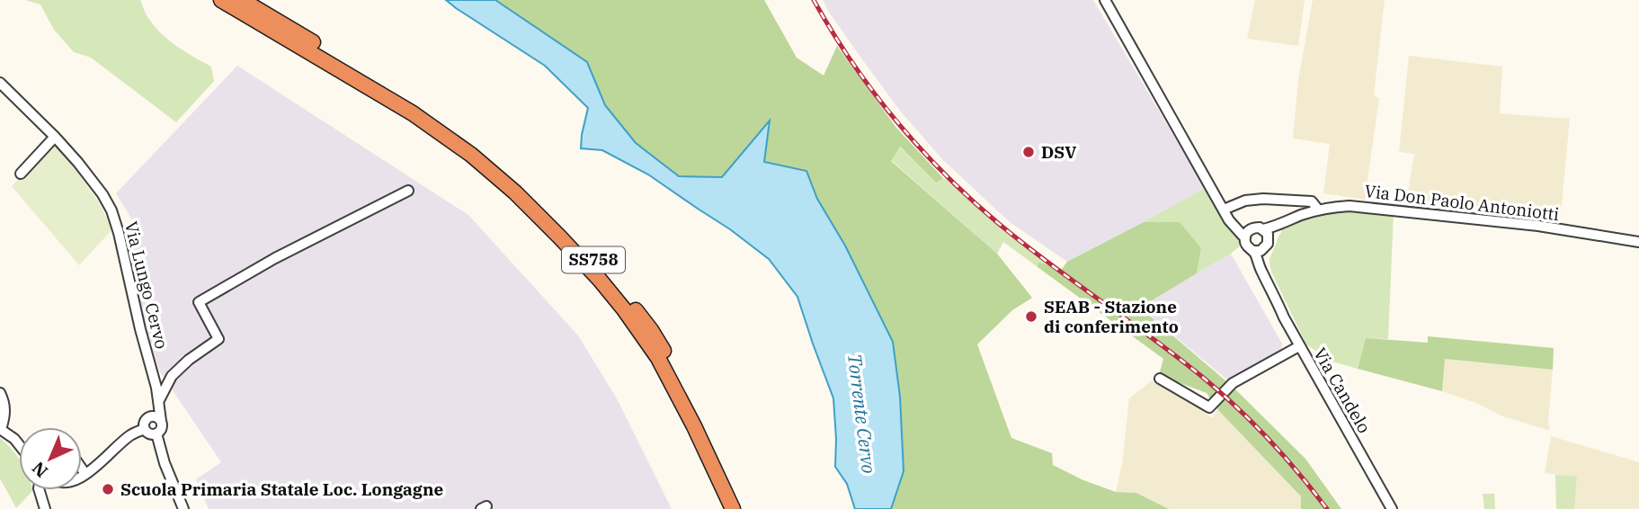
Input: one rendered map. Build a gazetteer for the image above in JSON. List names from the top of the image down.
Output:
{
  "streets": {
    "highway": ["SS758"],
    "street": ["Via Don Paolo Antoniotti", "Via Lungo Cervo", "Via Candelo"]
  },
  "crossings": [
    ["Via Don Paolo Antoniotti", "Via Candelo"]
  ],
  "water": ["Torrente Cervo"],
  "places": ["DSV", "SEAB - Stazione di conferimento", "Scuola Primaria Statale Loc. Longagne"],
  "north": "bottom left"
}
